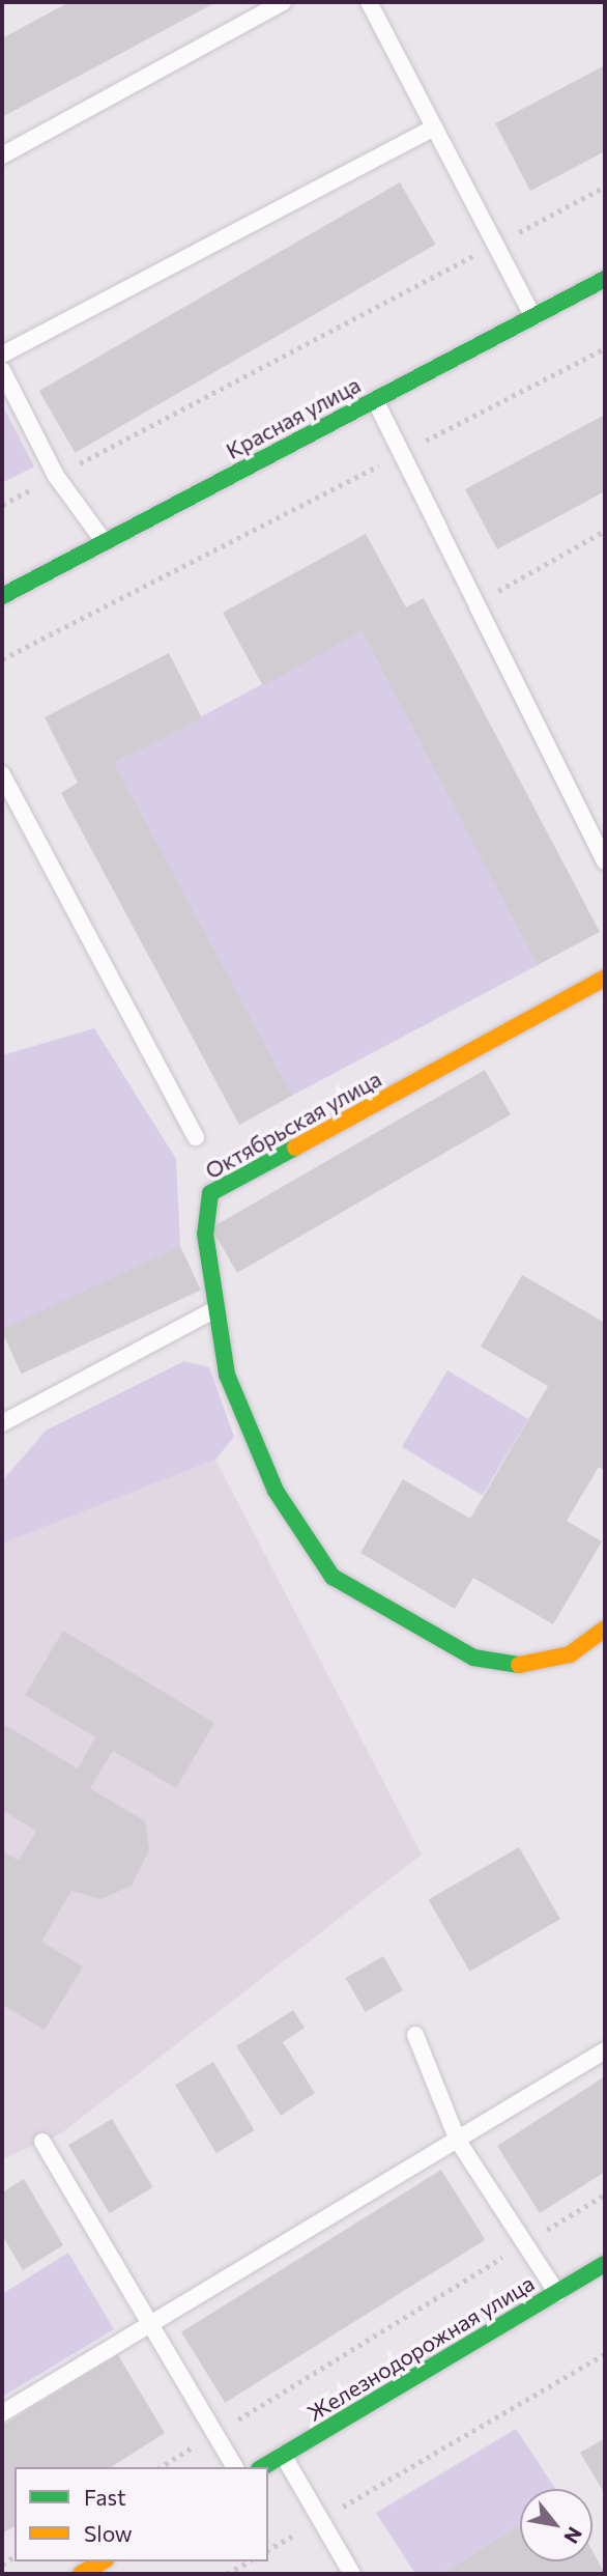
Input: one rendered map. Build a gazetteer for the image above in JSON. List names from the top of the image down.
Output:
{
  "streets": {
    "street": ["Красная улица", "Октябрьская улица", "Железнодорожная улица"]
  },
  "legend": ["Fast", "Slow"],
  "north": "bottom right"
}
